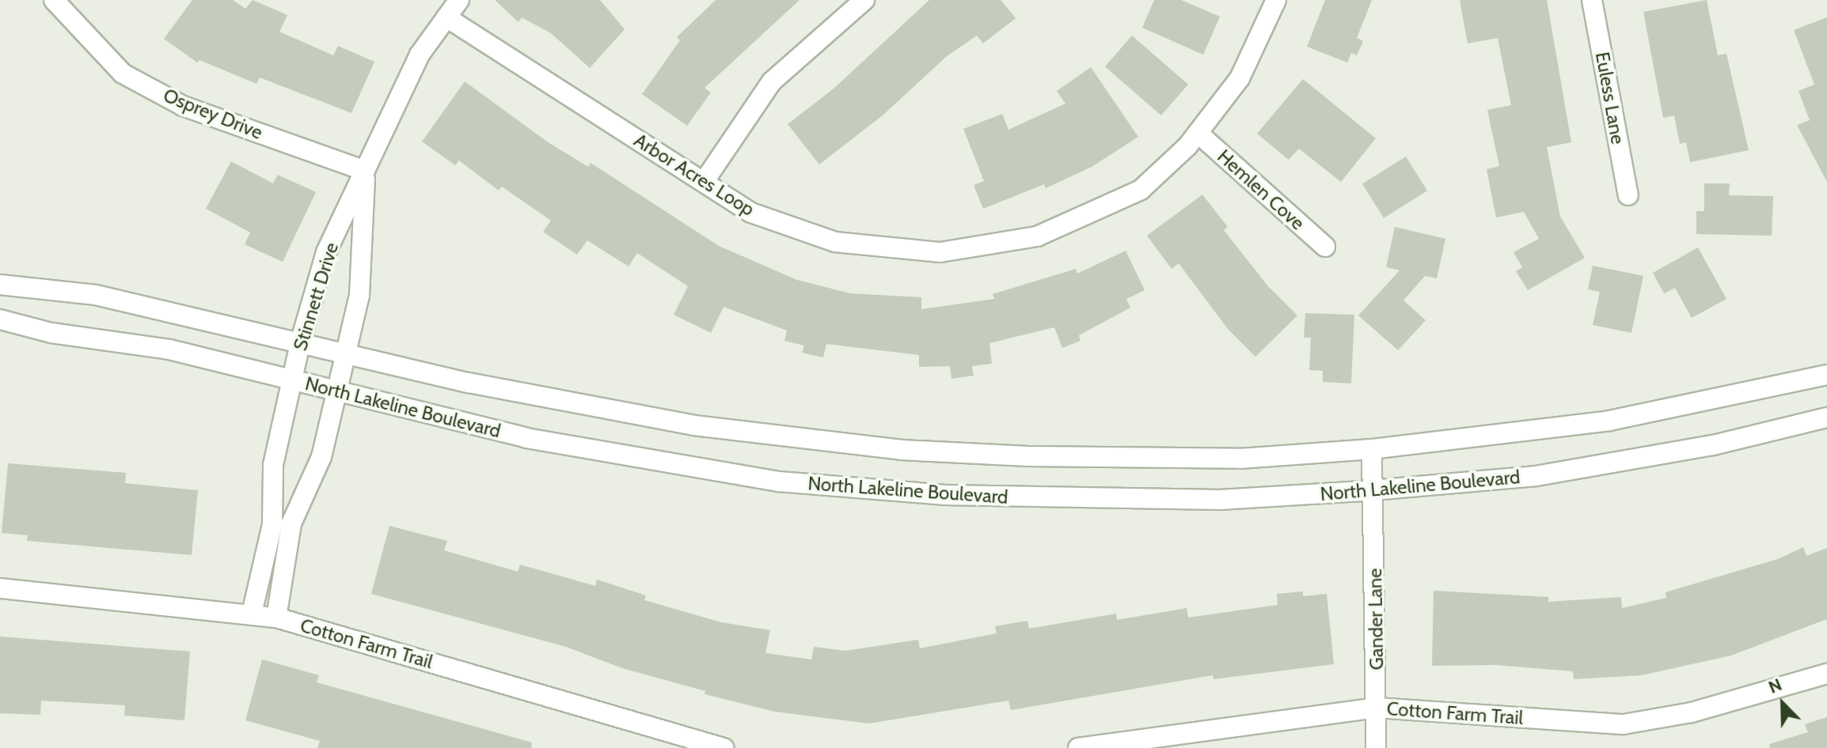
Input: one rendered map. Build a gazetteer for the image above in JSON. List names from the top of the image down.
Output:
{
  "streets": {
    "street": [
      "Euless Lane",
      "Osprey Drive",
      "Arbor Acres Loop",
      "Hemlen Cove",
      "Stinnett Drive",
      "North Lakeline Boulevard",
      "Gander Lane",
      "Cotton Farm Trail"
    ]
  },
  "crossings": [
    ["Osprey Drive", "Stinnett Drive"],
    ["Arbor Acres Loop", "Hemlen Cove"],
    ["Arbor Acres Loop", "Stinnett Drive"],
    ["Stinnett Drive", "North Lakeline Boulevard"],
    ["Stinnett Drive", "Cotton Farm Trail"],
    ["North Lakeline Boulevard", "Gander Lane"],
    ["Gander Lane", "Cotton Farm Trail"]
  ],
  "north": "top left"
}
